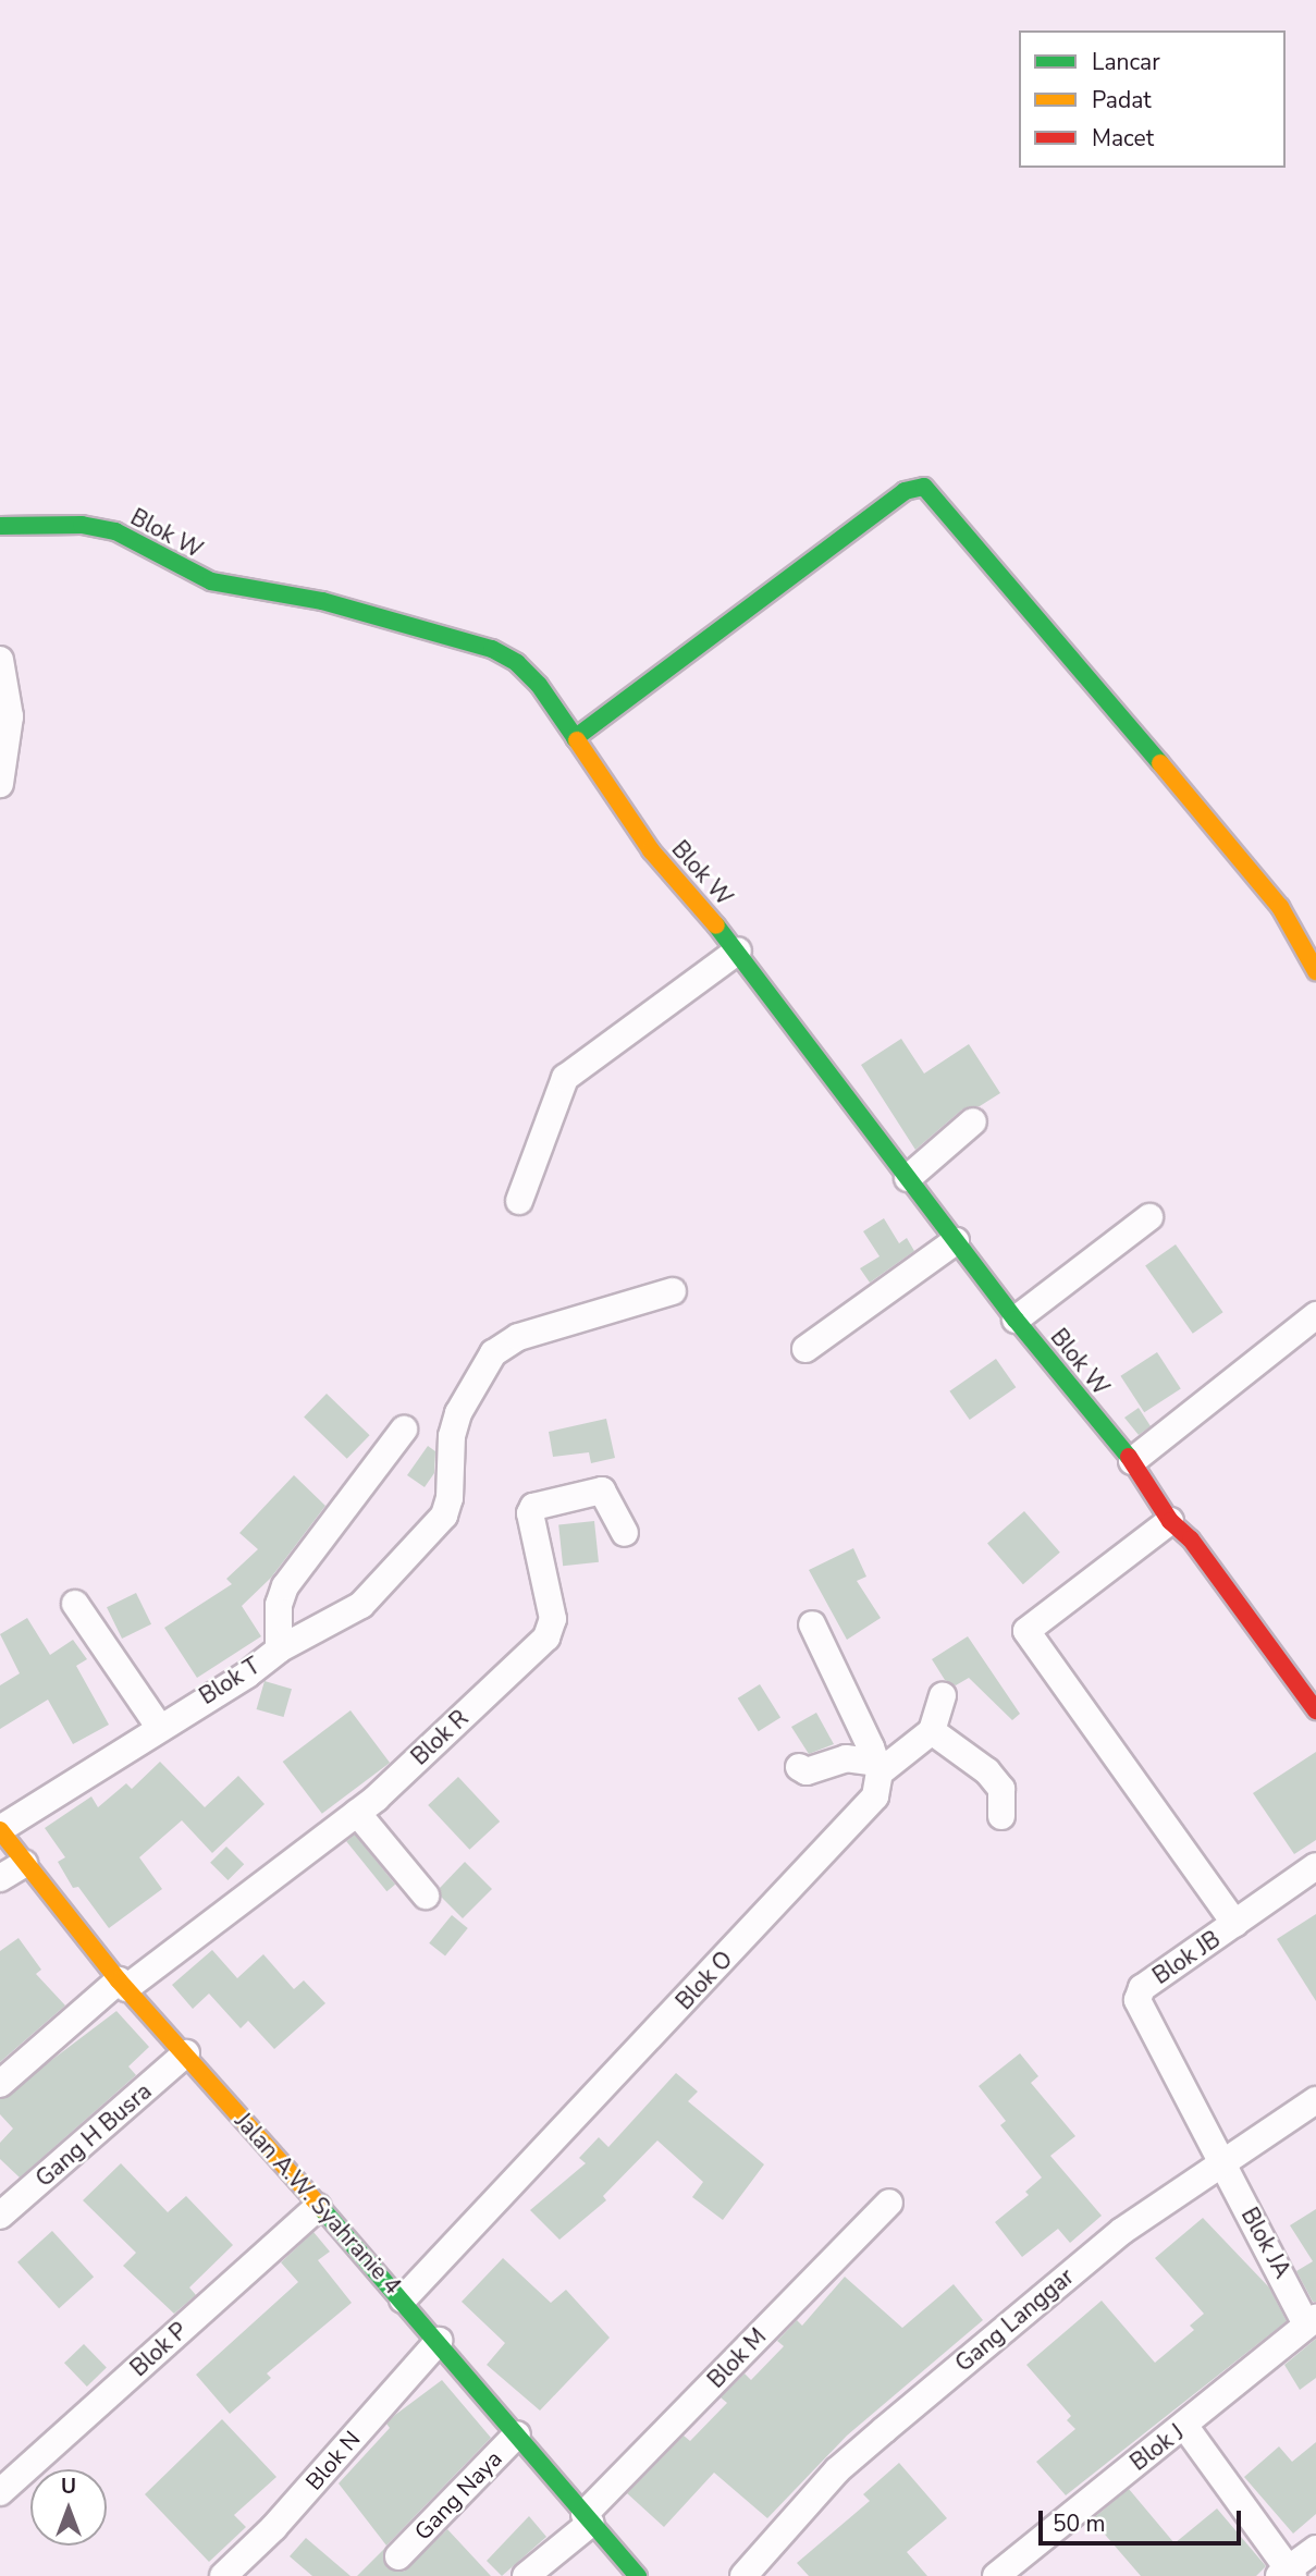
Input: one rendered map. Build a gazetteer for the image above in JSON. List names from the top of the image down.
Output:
{
  "streets": {
    "street": [
      "Blok W",
      "Blok T",
      "Blok R",
      "Blok JB",
      "Blok O",
      "Gang H Busra",
      "Jalan A.W. Syahranie 4",
      "Blok JA",
      "Gang Langgar",
      "Blok P",
      "Blok M",
      "Blok J",
      "Blok N",
      "Gang Naya"
    ]
  },
  "crossings": [
    ["Blok T", "Jalan A.W. Syahranie 4"],
    ["Blok R", "Jalan A.W. Syahranie 4"],
    ["Blok JB", "Blok JA"],
    ["Blok JB", "Gang Langgar"],
    ["Blok O", "Jalan A.W. Syahranie 4"],
    ["Gang H Busra", "Jalan A.W. Syahranie 4"],
    ["Jalan A.W. Syahranie 4", "Blok P"],
    ["Jalan A.W. Syahranie 4", "Blok M"],
    ["Jalan A.W. Syahranie 4", "Blok N"],
    ["Jalan A.W. Syahranie 4", "Gang Naya"],
    ["Blok JA", "Gang Langgar"],
    ["Blok JA", "Blok J"]
  ],
  "legend": ["Lancar", "Padat", "Macet"],
  "scale_bar": "50 m",
  "north": "top"
}
